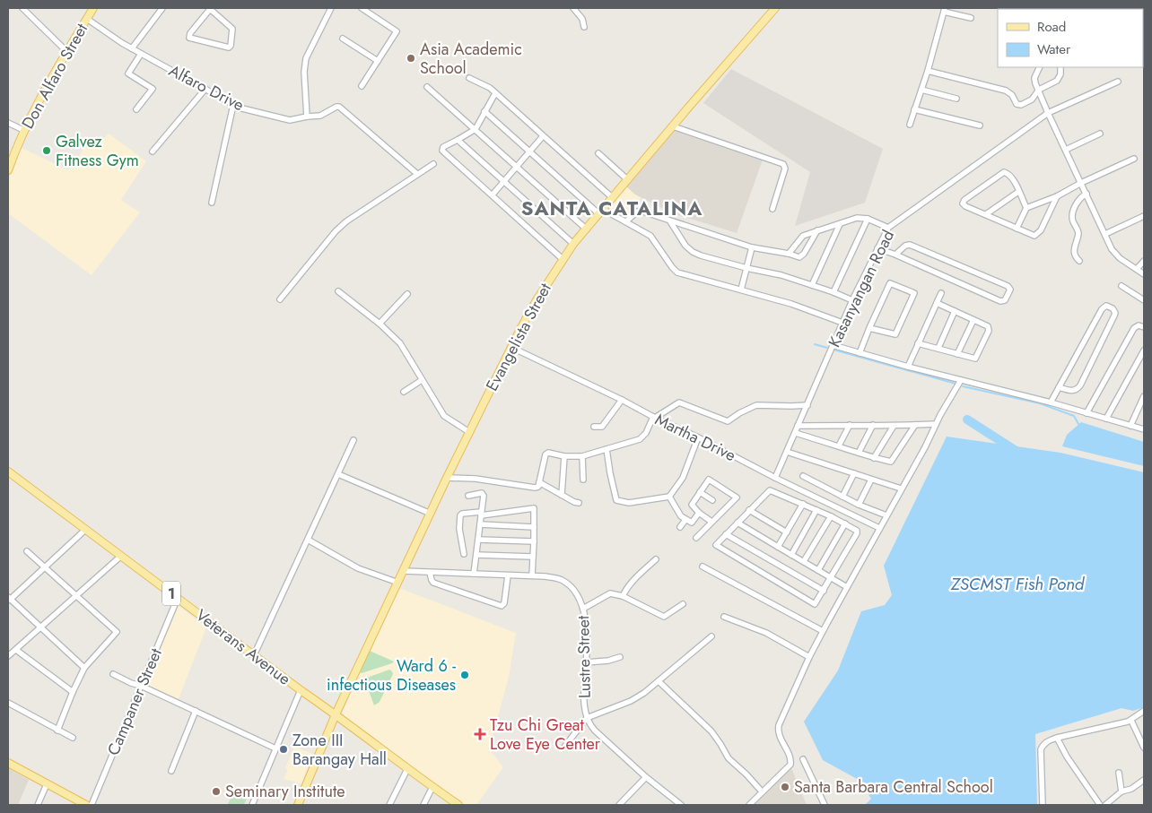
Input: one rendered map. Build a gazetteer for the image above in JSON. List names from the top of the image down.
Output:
{
  "streets": {
    "main road": [
      "Don Alfaro Street",
      "Evangelista Street",
      "1",
      "Veterans Avenue"
    ],
    "street": [
      "Alfaro Drive",
      "Kasanyangan Road",
      "Martha Drive",
      "Lustre Street",
      "Campaner Street"
    ]
  },
  "crossings": [
    ["Don Alfaro Street", "Alfaro Drive"],
    ["Kasanyangan Road", "Martha Drive"],
    ["Evangelista Street", "Martha Drive"],
    ["Evangelista Street", "Veterans Avenue"],
    ["Evangelista Street", "Lustre Street"],
    ["Veterans Avenue", "Campaner Street"]
  ],
  "districts": ["SANTA CATALINA"],
  "water": ["ZSCMST Fish Pond"],
  "places": {
    "other": [
      "Asia Academic School",
      "Galvez Fitness Gym",
      "Ward 6 - infectious Diseases",
      "Zone III Barangay Hall",
      "Santa Barbara Central School",
      "Seminary Institute"
    ],
    "health": ["Tzu Chi Great Love Eye Center"]
  },
  "legend": ["Road", "Water"]
}
